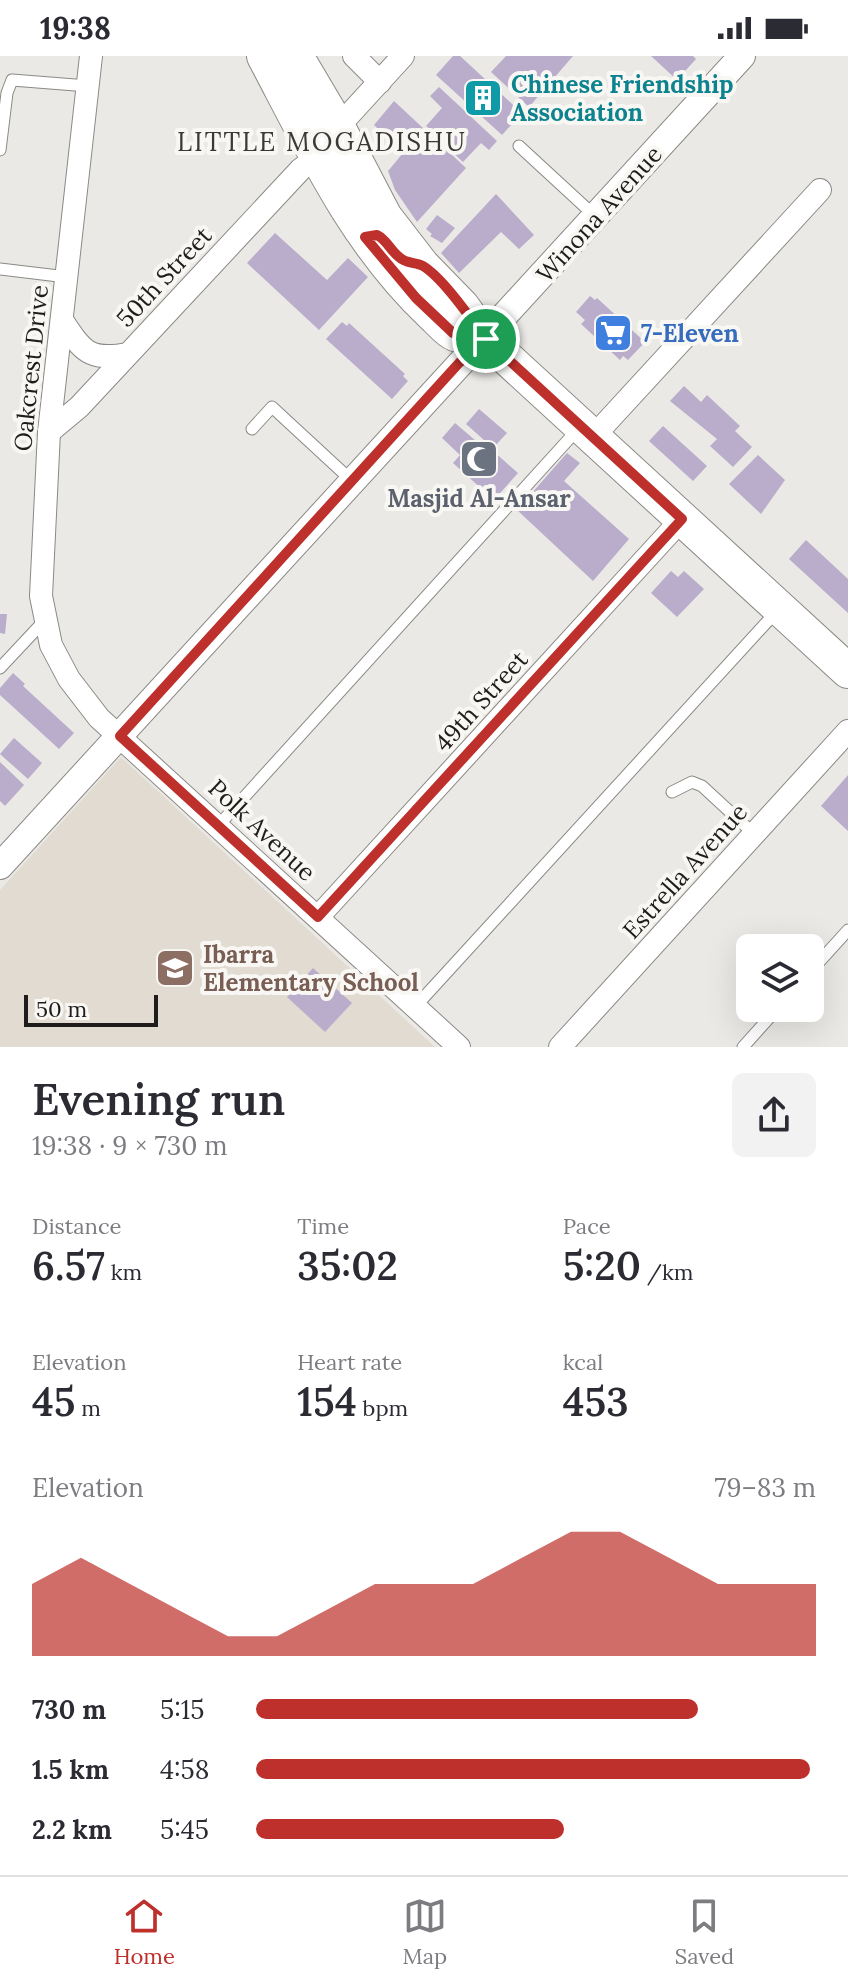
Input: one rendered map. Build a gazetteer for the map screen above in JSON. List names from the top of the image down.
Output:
{
  "streets": {
    "street": [
      "Winona Avenue",
      "50th Street",
      "Oakcrest Drive",
      "49th Street",
      "Polk Avenue",
      "Estrella Avenue"
    ]
  },
  "crossings": [
    ["Winona Avenue", "Polk Avenue"],
    ["50th Street", "Oakcrest Drive"],
    ["Oakcrest Drive", "Polk Avenue"],
    ["49th Street", "Polk Avenue"]
  ],
  "districts": ["LITTLE MOGADISHU"],
  "places": {
    "building": ["Chinese Friendship Association"],
    "supermarket": ["7-Eleven"],
    "mosque": ["Masjid Al-Ansar"],
    "school or university": ["Ibarra Elementary School"]
  },
  "scale_bar": "50 m",
  "page": {
    "status": "19:38",
    "scale": "50 m",
    "heading": ["Evening run", "19:38 · 9 × 730 m"],
    "stats": [
      ["Distance", "6.57 km"],
      ["Time", "35:02"],
      ["Pace", "5:20 /km"],
      ["Elevation", "45 m"],
      ["Heart rate", "154 bpm"],
      ["kcal", "453"]
    ],
    "chart": ["Elevation", "79–83 m"],
    "list": [
      {
        "name": "730 m",
        "note": "5:15"
      },
      {
        "name": "1.5 km",
        "note": "4:58"
      },
      {
        "name": "2.2 km",
        "note": "5:45"
      }
    ],
    "tabs": ["Home", "Map", "Saved"]
  }
}
